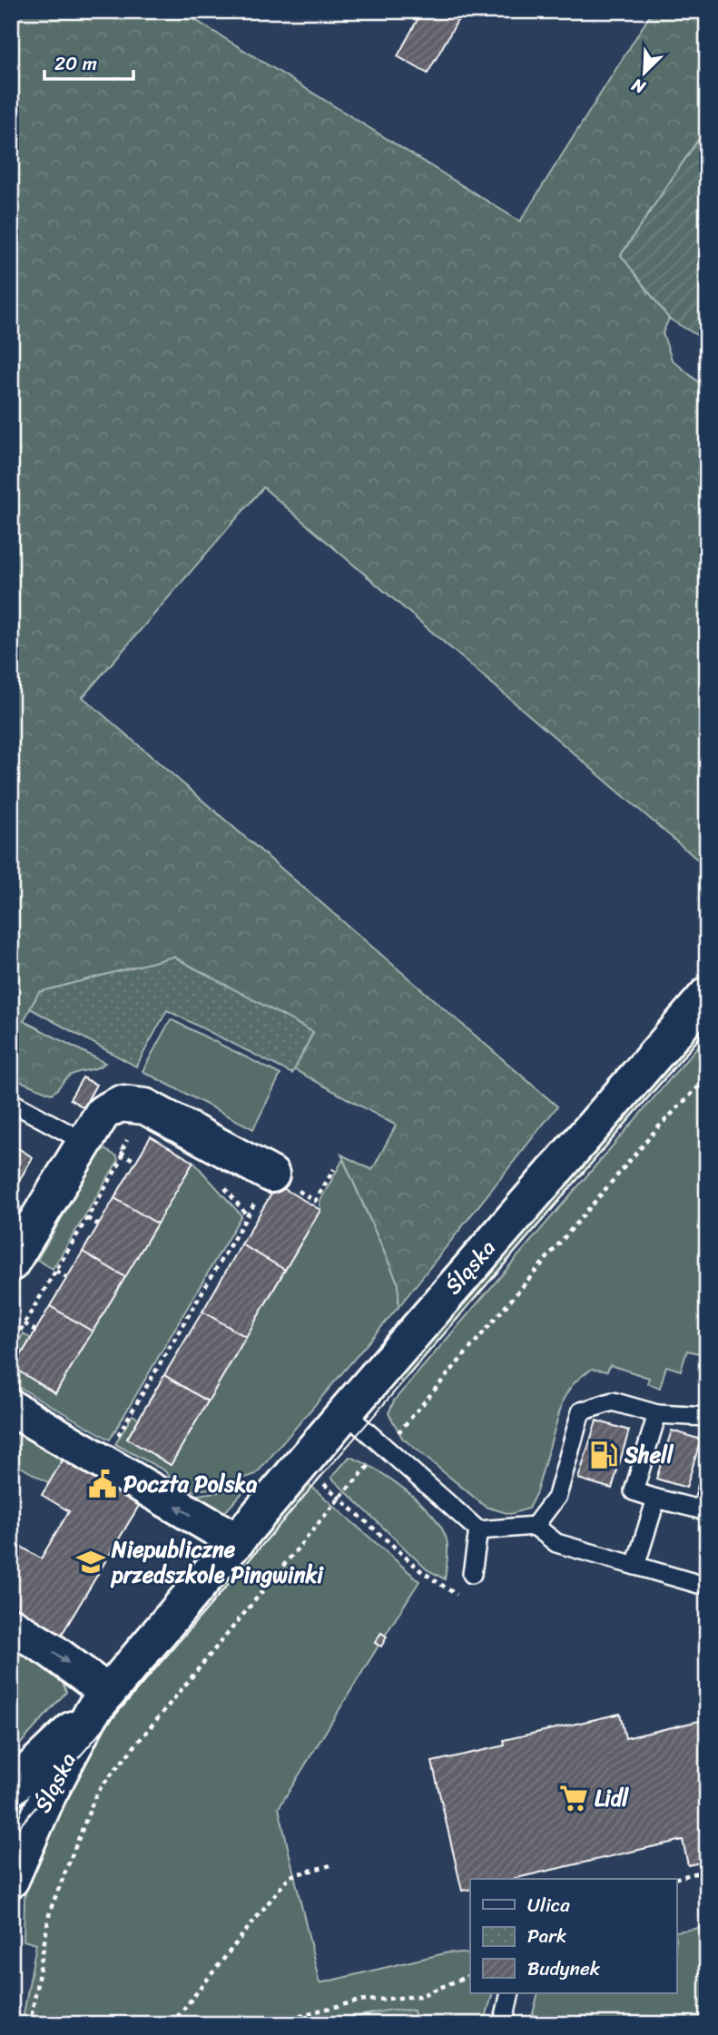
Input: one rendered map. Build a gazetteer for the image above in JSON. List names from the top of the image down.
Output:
{
  "streets": {
    "street": ["Śląska"]
  },
  "places": {
    "fuel station": ["Shell"],
    "public building": ["Poczta Polska"],
    "school or university": ["Niepubliczne przedszkole Pingwinki"],
    "supermarket": ["Lidl"]
  },
  "legend": ["Ulica", "Park", "Budynek"],
  "scale_bar": "20 m",
  "north": "bottom left"
}
